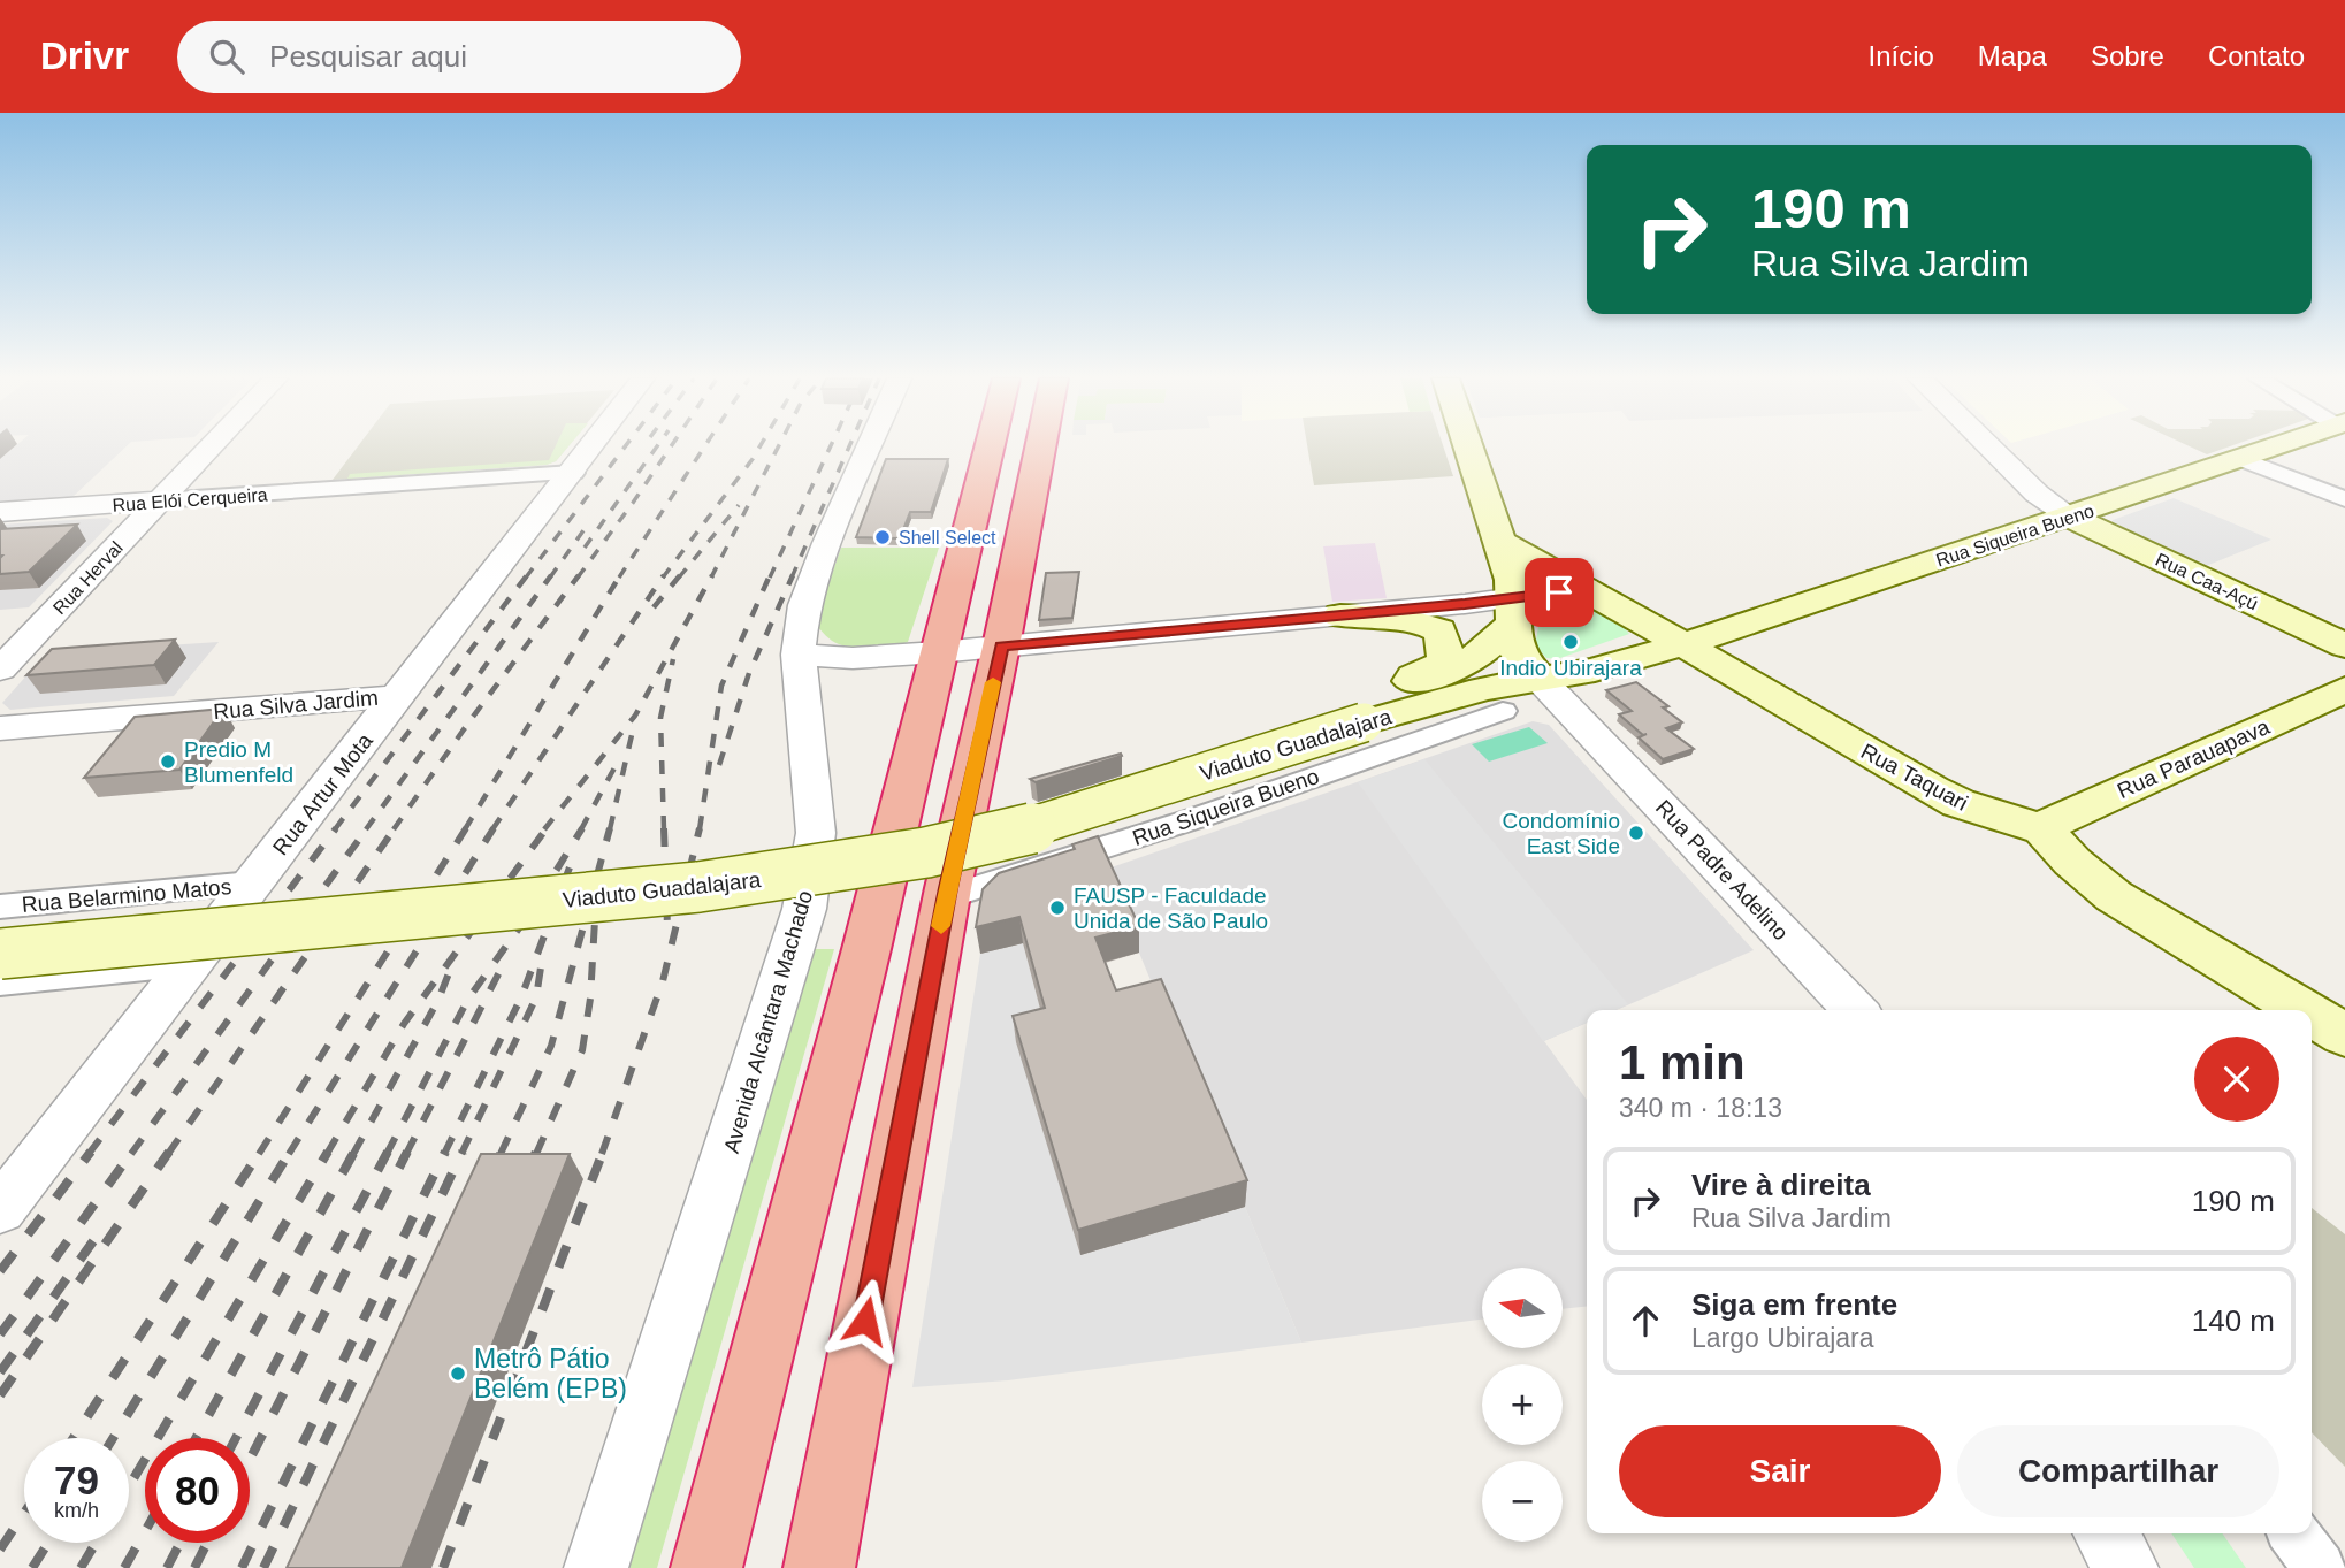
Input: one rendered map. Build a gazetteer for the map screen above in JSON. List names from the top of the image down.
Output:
{
  "streets": {
    "main road": [
      "Rua Siqueira Bueno",
      "Rua Caa-Açú",
      "Viaduto Guadalajara",
      "Rua Parauapava",
      "Rua Taquari"
    ],
    "street": [
      "Rua Elói Cerqueira",
      "Rua Herval",
      "Rua Silva Jardim",
      "Rua Artur Mota",
      "Rua Padre Adelino",
      "Rua Belarmino Matos",
      "Avenida Alcântara Machado"
    ]
  },
  "crossings": [
    ["Rua Elói Cerqueira", "Rua Herval"],
    ["Rua Elói Cerqueira", "Rua Artur Mota"],
    ["Rua Siqueira Bueno", "Rua Caa-Açú"],
    ["Rua Siqueira Bueno", "Viaduto Guadalajara"],
    ["Rua Siqueira Bueno", "Rua Taquari"],
    ["Rua Silva Jardim", "Rua Artur Mota"],
    ["Viaduto Guadalajara", "Rua Padre Adelino"],
    ["Rua Parauapava", "Rua Taquari"],
    ["Rua Artur Mota", "Rua Belarmino Matos"]
  ],
  "places": [
    "Shell Select",
    "Indio Ubirajara",
    "Predio M Blumenfeld",
    "Condomínio East Side",
    "FAUSP - Faculdade Unida de São Paulo",
    "Metrô Pátio Belém (EPB)"
  ],
  "north": "left",
  "page": {
    "header": "Drivr",
    "search": "Pesquisar aqui",
    "nav": [
      "Início",
      "Mapa",
      "Sobre",
      "Contato"
    ],
    "turn": ["190 m", "Rua Silva Jardim"],
    "heading": ["1 min", "340 m · 18:13"],
    "list": [
      {
        "name": "Vire à direita",
        "note": "Rua Silva Jardim",
        "value": "190 m"
      },
      {
        "name": "Siga em frente",
        "note": "Largo Ubirajara",
        "value": "140 m"
      }
    ],
    "map_buttons": ["+", "−"],
    "buttons": ["Sair", "Compartilhar"],
    "speed": "79 km/h",
    "limit": "80"
  }
}
